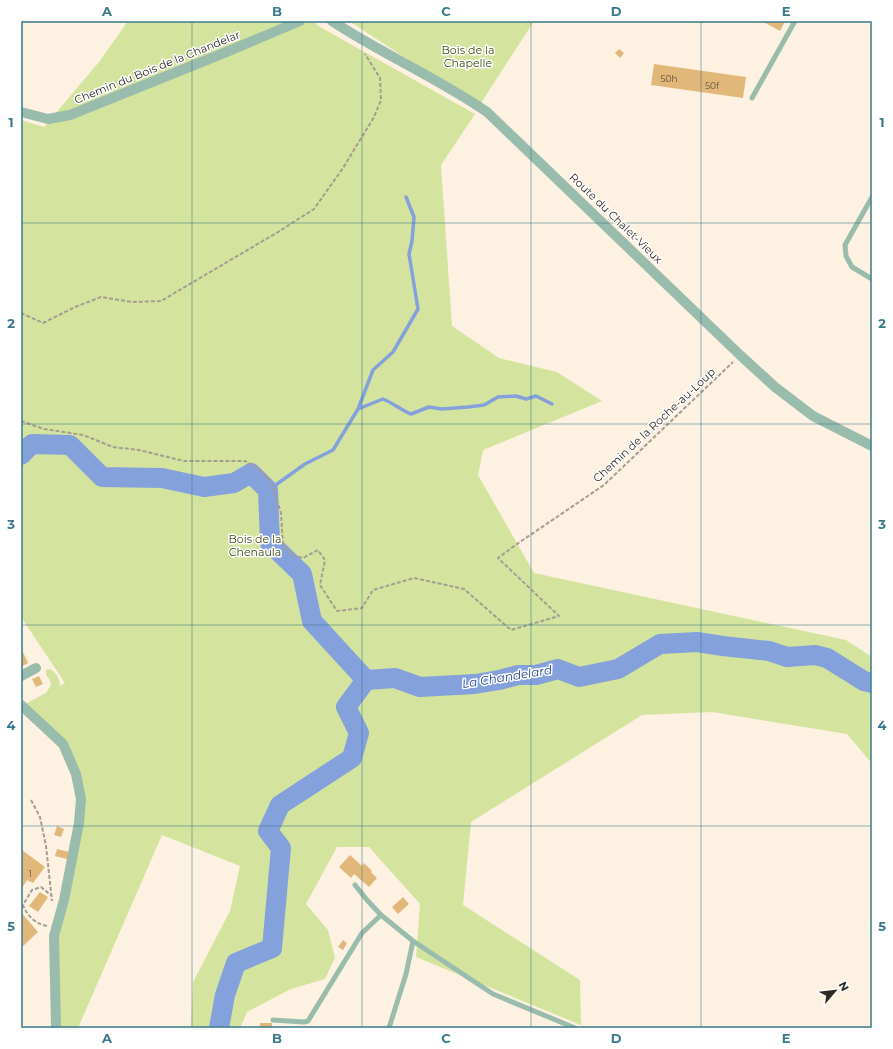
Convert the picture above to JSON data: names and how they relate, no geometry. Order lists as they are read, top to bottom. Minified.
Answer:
{"streets":{"street":["Chemin du Bois de la Chandelar","Route du Chalet-Vieux"],"path":["Chemin de la Roche-au-Loup"]},"crossings":[["Route du Chalet-Vieux","Chemin de la Roche-au-Loup"]],"water":["La Chandelard"],"parks":["Bois de la Chapelle","Bois de la Chenaula"],"house_numbers":["50h","50f","1"],"north":"top right","grid":{"columns":["A","B","C","D","E"],"rows":["1","2","3","4","5"]}}
